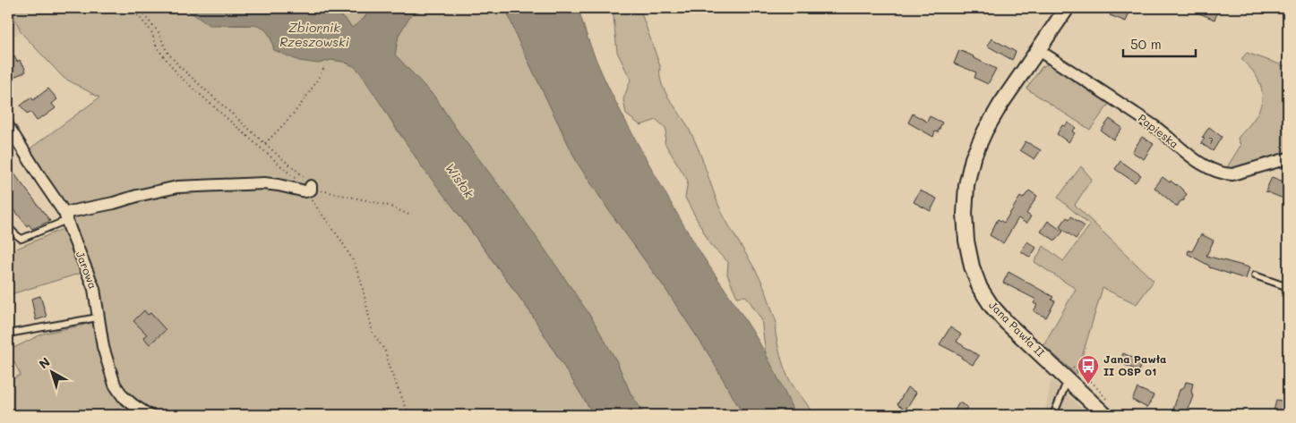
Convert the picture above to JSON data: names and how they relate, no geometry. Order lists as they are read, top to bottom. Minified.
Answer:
{"streets":{"street":["Papieska","Jarowa","Jana Pawła II"]},"crossings":[["Papieska","Jana Pawła II"]],"water":["Zbiornik Rzeszowski","Wisłok"],"places":{"bus stop":["Jana Pawła II OSP 01"]},"house_numbers":["7"],"scale_bar":"50 m","north":"top left"}
